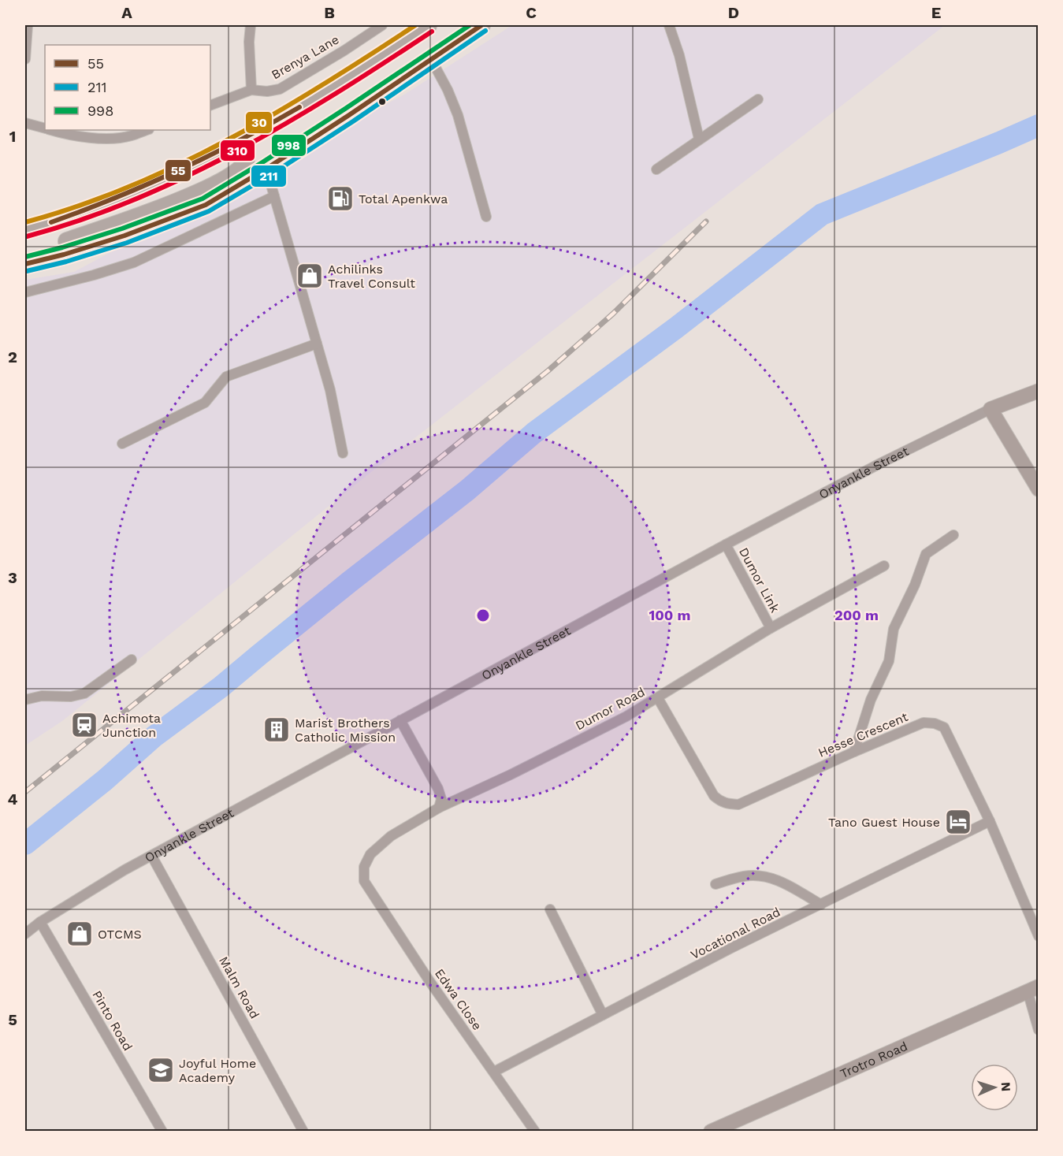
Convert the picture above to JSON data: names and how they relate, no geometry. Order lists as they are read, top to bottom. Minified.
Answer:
{"streets":{"street":["Brenya Lane","Onyankle Street","Dumor Link","Dumor Road","Hesse Crescent","Vocational Road","Malm Road","Edwa Close","Pinto Road","Trotro Road"]},"crossings":[["Onyankle Street","Dumor Link"],["Onyankle Street","Malm Road"],["Onyankle Street","Pinto Road"],["Dumor Link","Dumor Road"],["Dumor Road","Hesse Crescent"],["Dumor Road","Edwa Close"],["Hesse Crescent","Vocational Road"],["Vocational Road","Edwa Close"]],"places":{"fuel station":["Total Apenkwa"],"shop":["Achilinks Travel Consult","OTCMS"],"station":["Achimota Junction"],"building":["Marist Brothers Catholic Mission"],"hotel":["Tano Guest House"],"school or university":["Joyful Home Academy"]},"lines":["transit line 55","transit line 998","transit line 30","transit line 211","transit line 310"],"legend":["55","211","998"],"north":"right","grid":{"columns":["A","B","C","D","E"],"rows":["1","2","3","4","5"]},"rings":["100 m","200 m"]}
